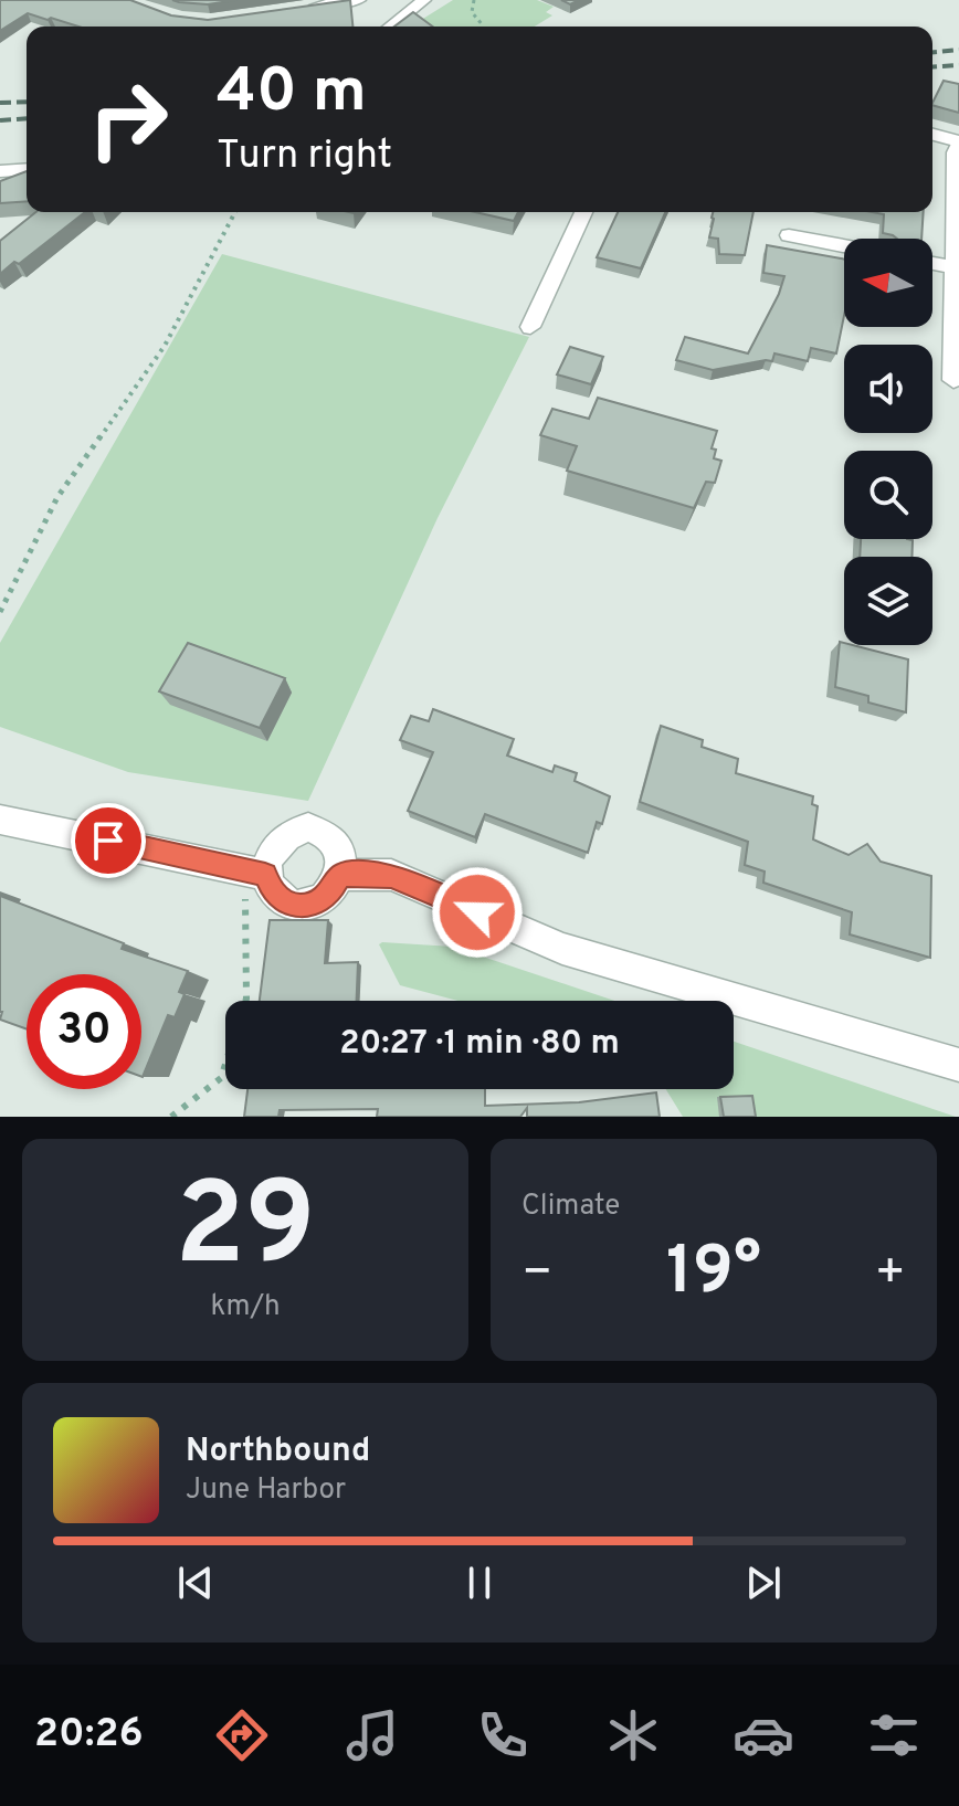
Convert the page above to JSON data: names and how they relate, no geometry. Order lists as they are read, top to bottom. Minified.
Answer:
{"north":"left","page":{"turn":["40 m","Turn right"],"limit":"30","trip":"20:27 · 1 min · 80 m","tile":[["29","km/h"],"Climate"],"heat":["−","19°","+"],"song":["Northbound","June Harbor"],"tabs":"20:26"}}
